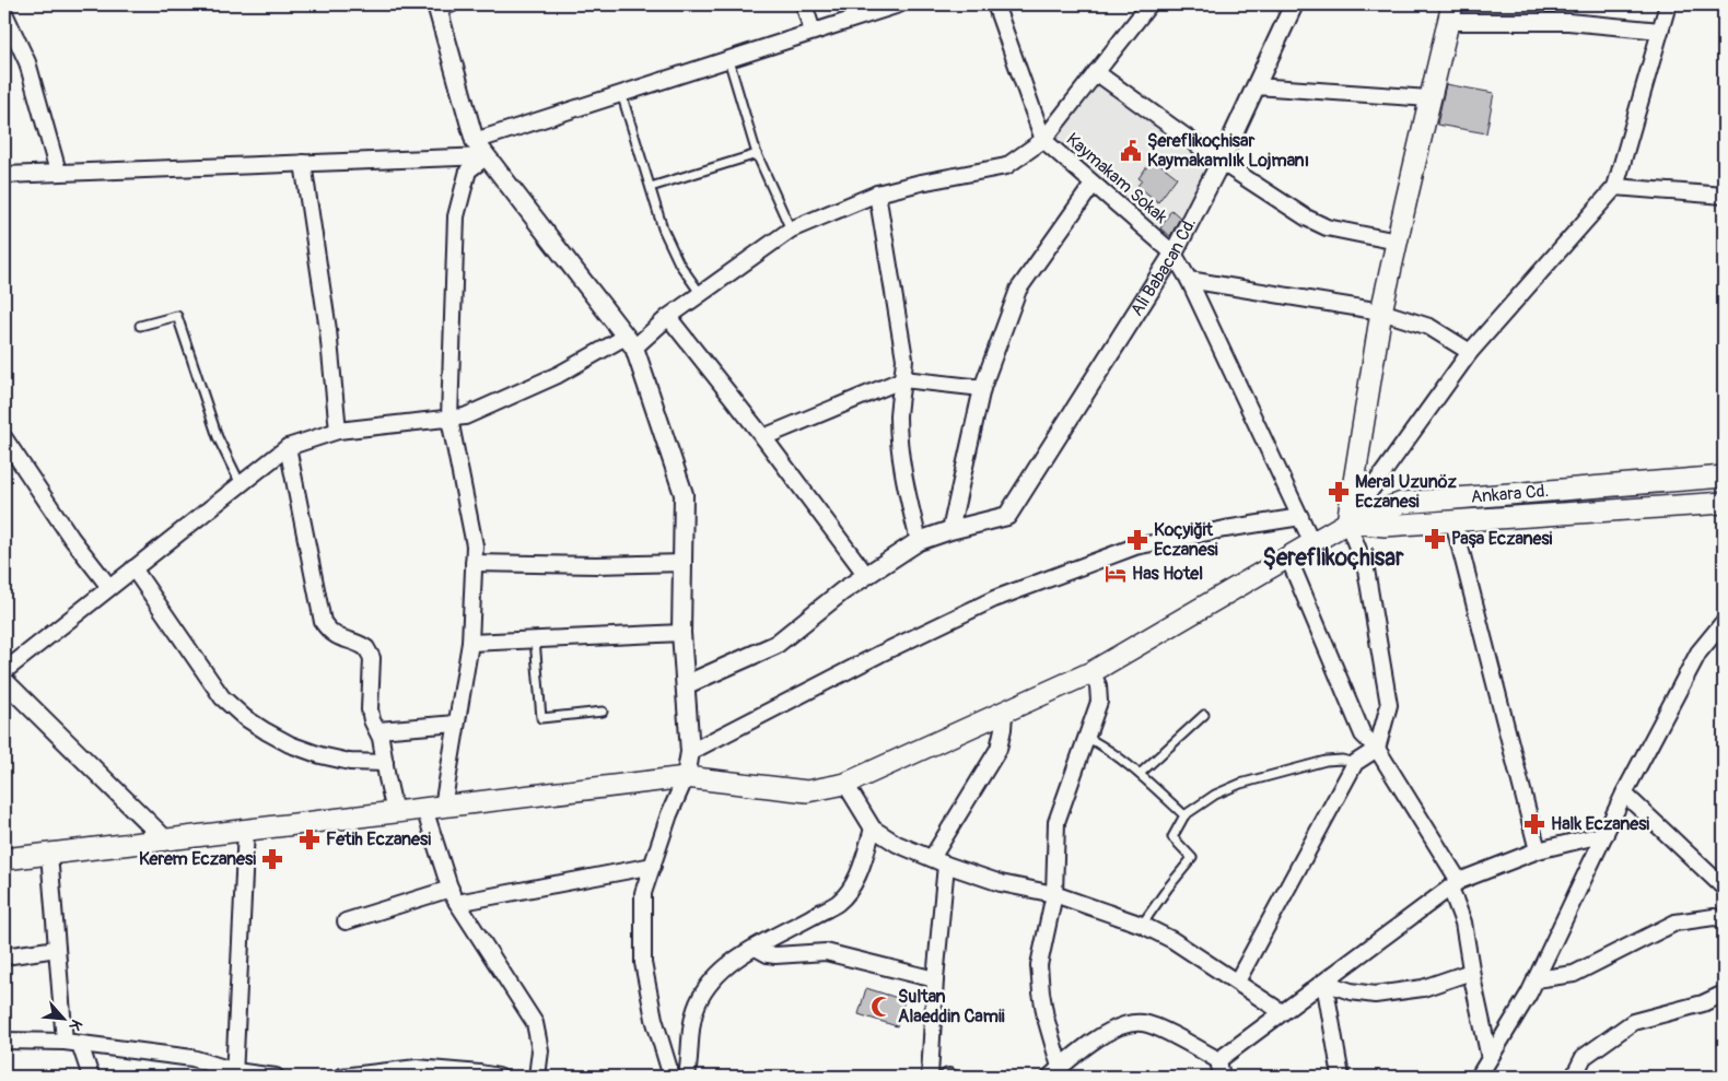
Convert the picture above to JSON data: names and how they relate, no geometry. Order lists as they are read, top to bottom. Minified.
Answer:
{"streets":{"main road":["Ankara Cd."],"street":["Kaymakam Sokak","Ali Babacan Cd."]},"crossings":[["Kaymakam Sokak","Ali Babacan Cd."]],"districts":["Şereflikoçhisar"],"places":{"public building":["Şereflikoçhisar Kaymakamlık Lojmanı"],"pharmacy":["Meral Uzunöz Eczanesi","Paşa Eczanesi","Koçyiğit Eczanesi","Halk Eczanesi","Fetih Eczanesi","Kerem Eczanesi"],"hotel":["Has Hotel"],"mosque":["Sultan Alaeddin Camii"]},"north":"bottom right"}
